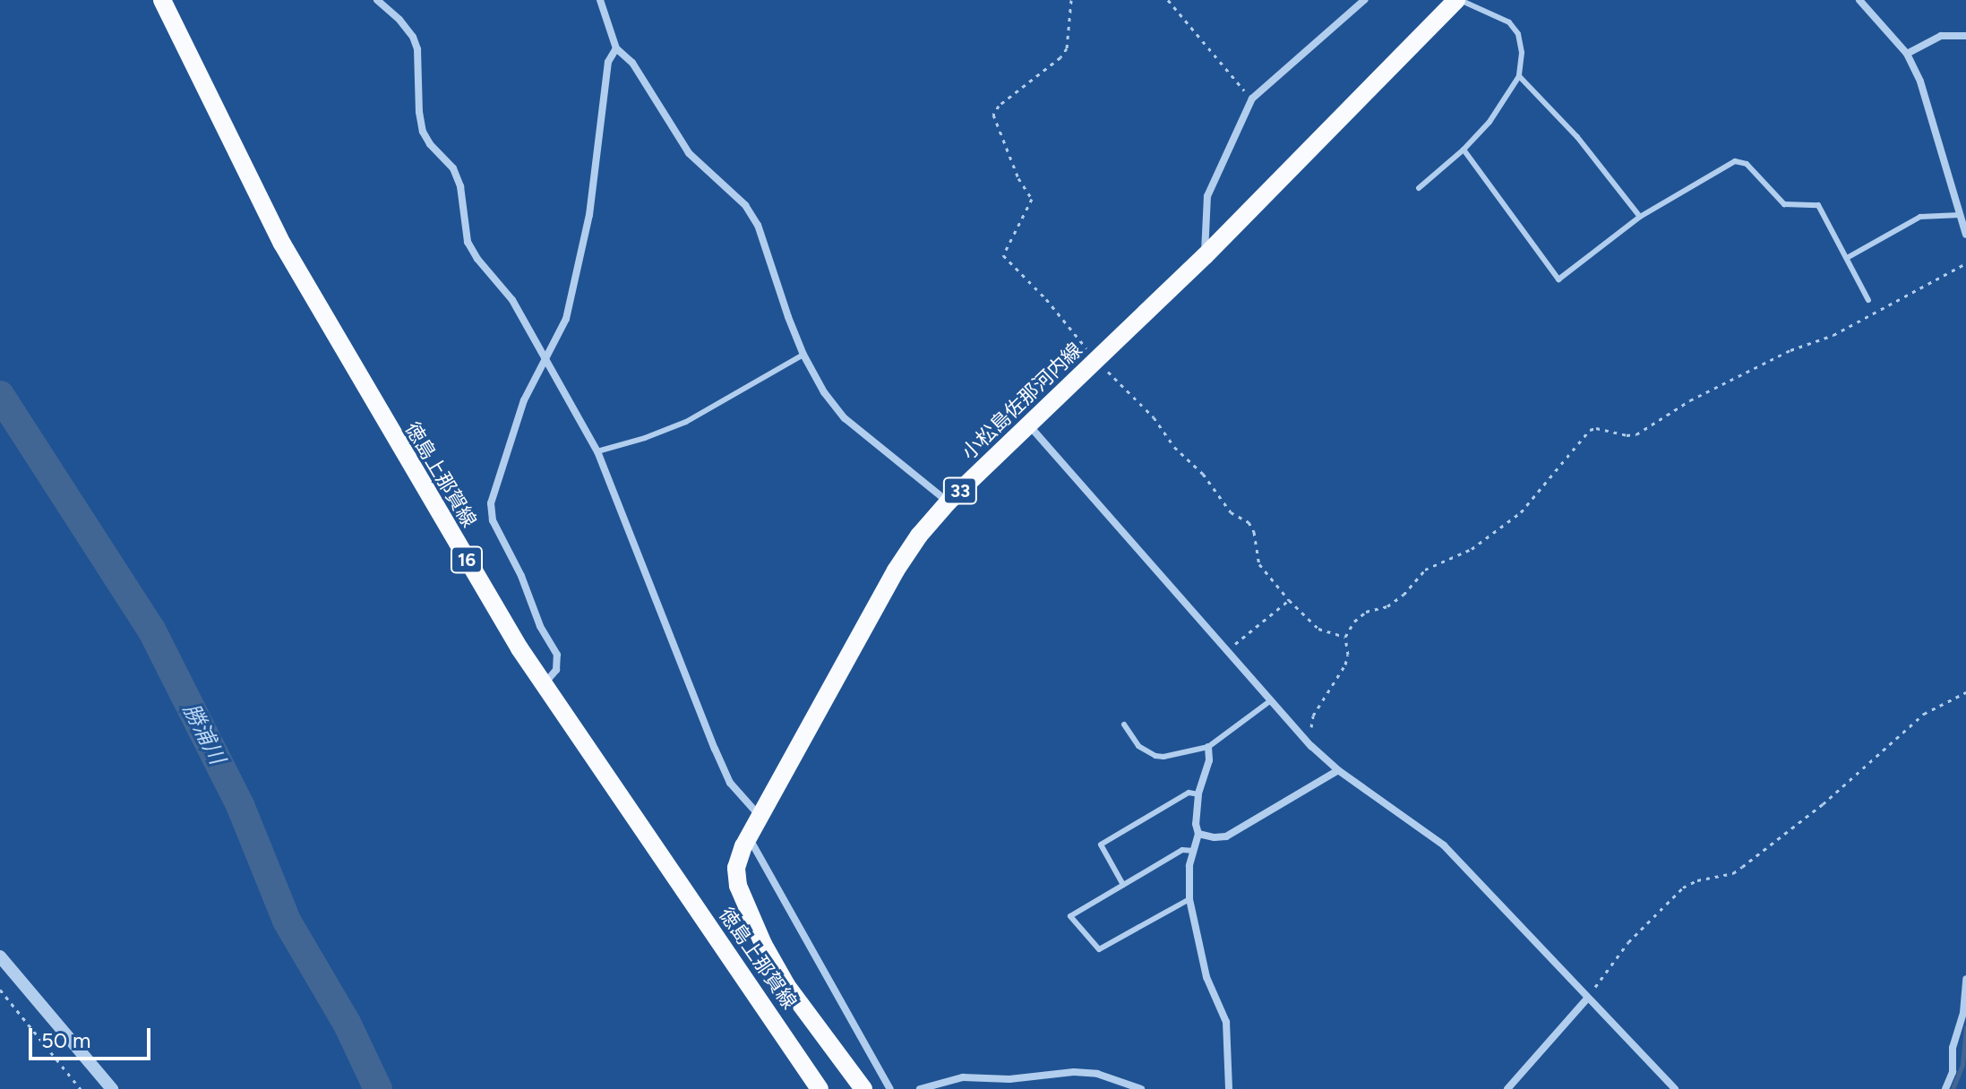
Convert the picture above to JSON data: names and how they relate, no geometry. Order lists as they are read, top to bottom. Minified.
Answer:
{"streets":{"main road":["小松島佐那河内線","徳島上那賀線","33","16"]},"water":["勝浦川"],"scale_bar":"50 m"}
